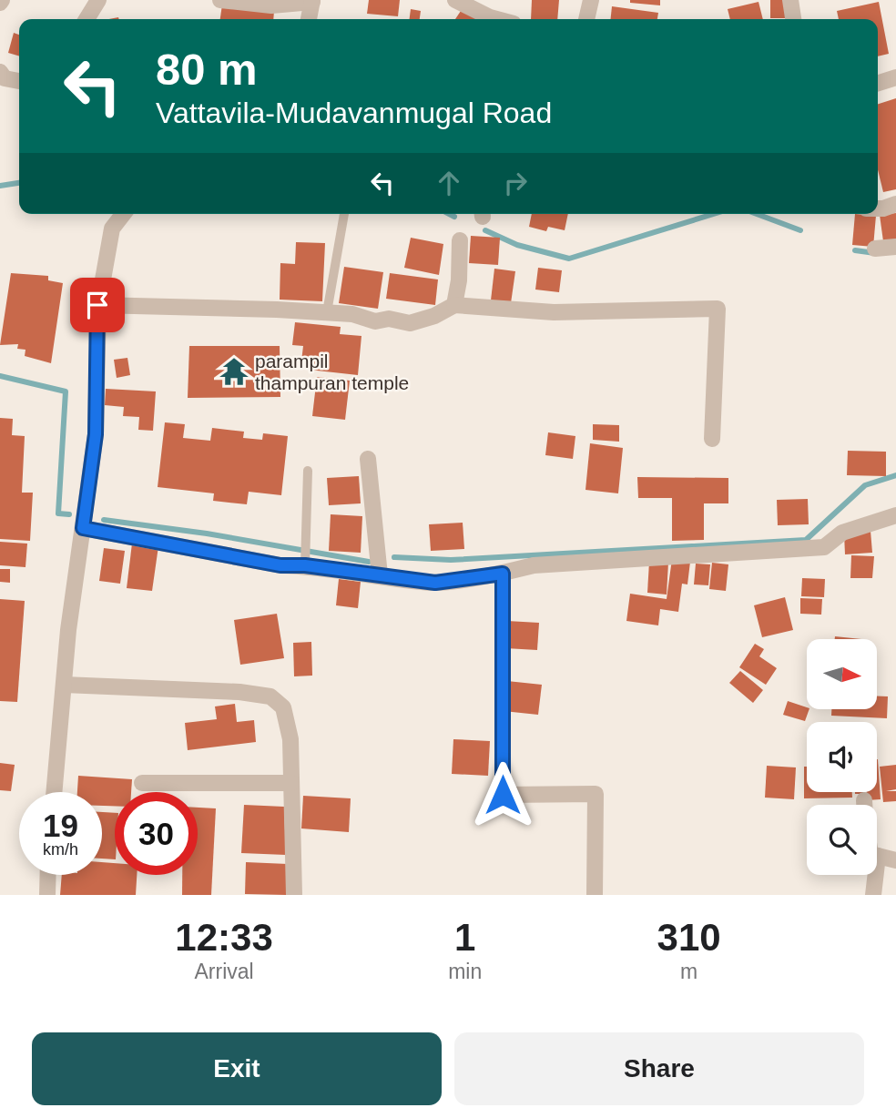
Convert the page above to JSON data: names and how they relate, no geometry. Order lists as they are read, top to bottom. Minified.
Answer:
{"places":{"temple":["parampil thampuran temple"]},"north":"right","page":{"turn":["80 m","Vattavila-Mudavanmugal Road"],"speed":"19 km/h","limit":"30","eta":["12:33","Arrival","1","min","310","m"],"buttons":["Exit","Share"]}}
